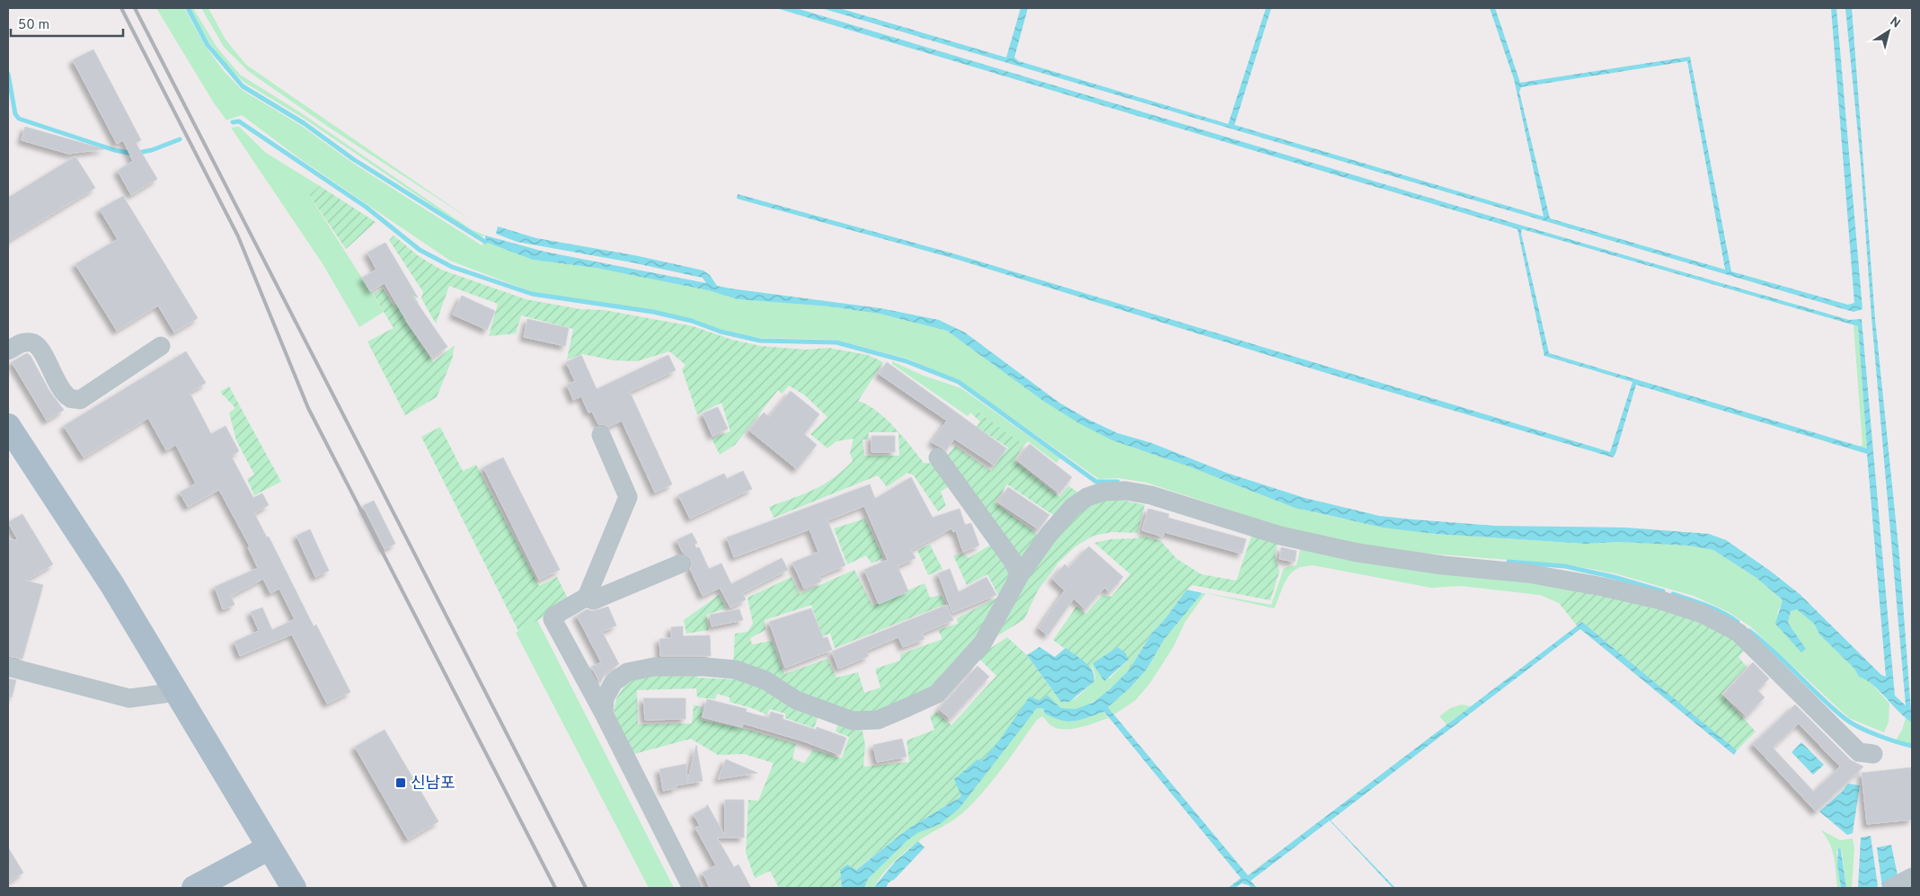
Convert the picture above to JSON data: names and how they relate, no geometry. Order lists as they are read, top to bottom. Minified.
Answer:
{"places":{"transit":["신남포"]},"scale_bar":"50 m","north":"top right"}
